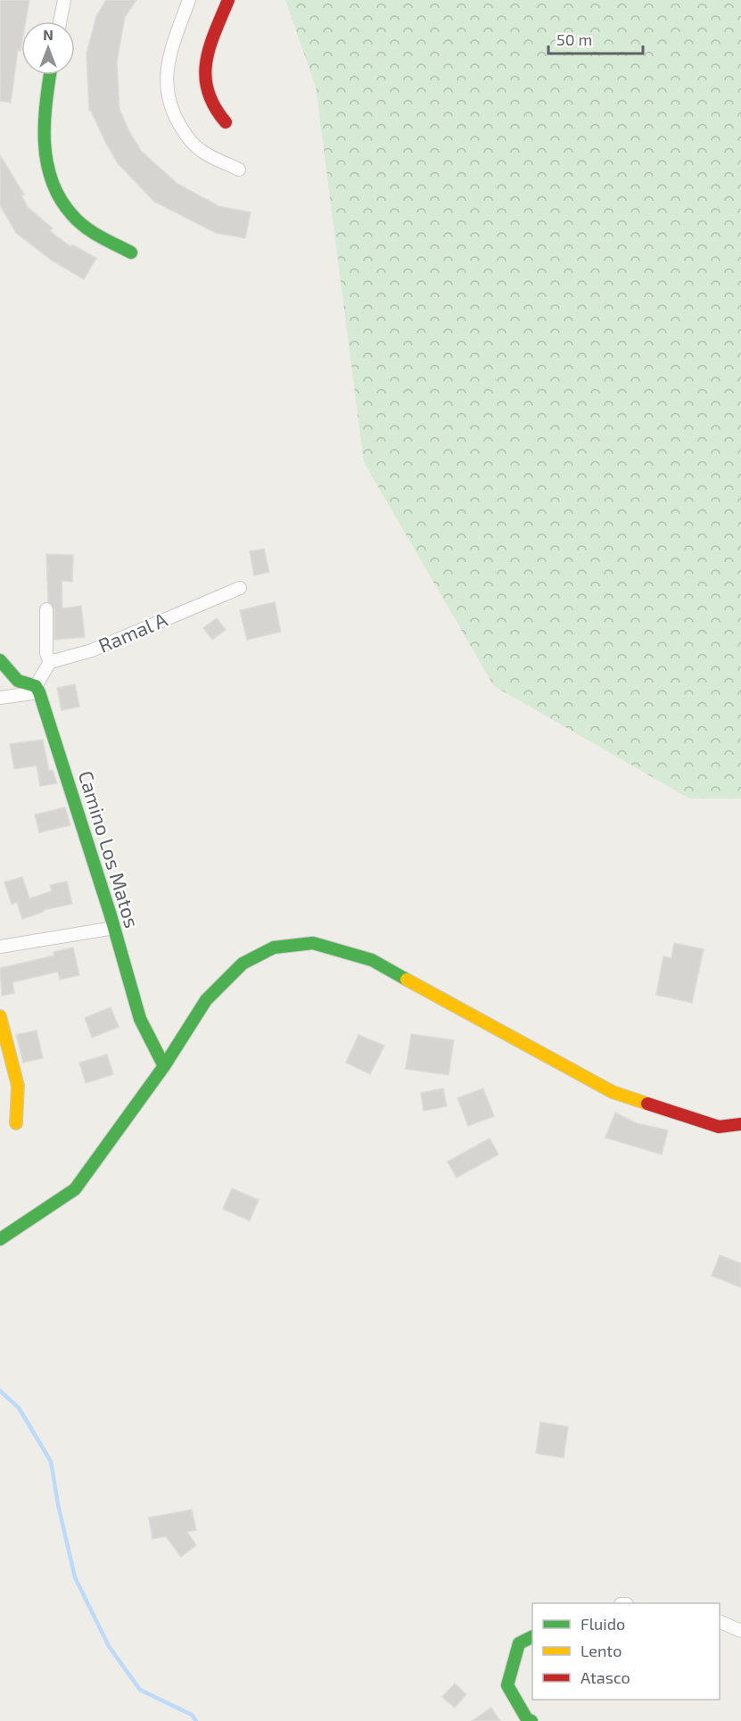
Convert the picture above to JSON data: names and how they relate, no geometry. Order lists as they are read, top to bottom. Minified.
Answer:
{"streets":{"street":["Ramal A","Camino Los Matos"]},"legend":["Fluido","Lento","Atasco"],"scale_bar":"50 m","north":"top"}
